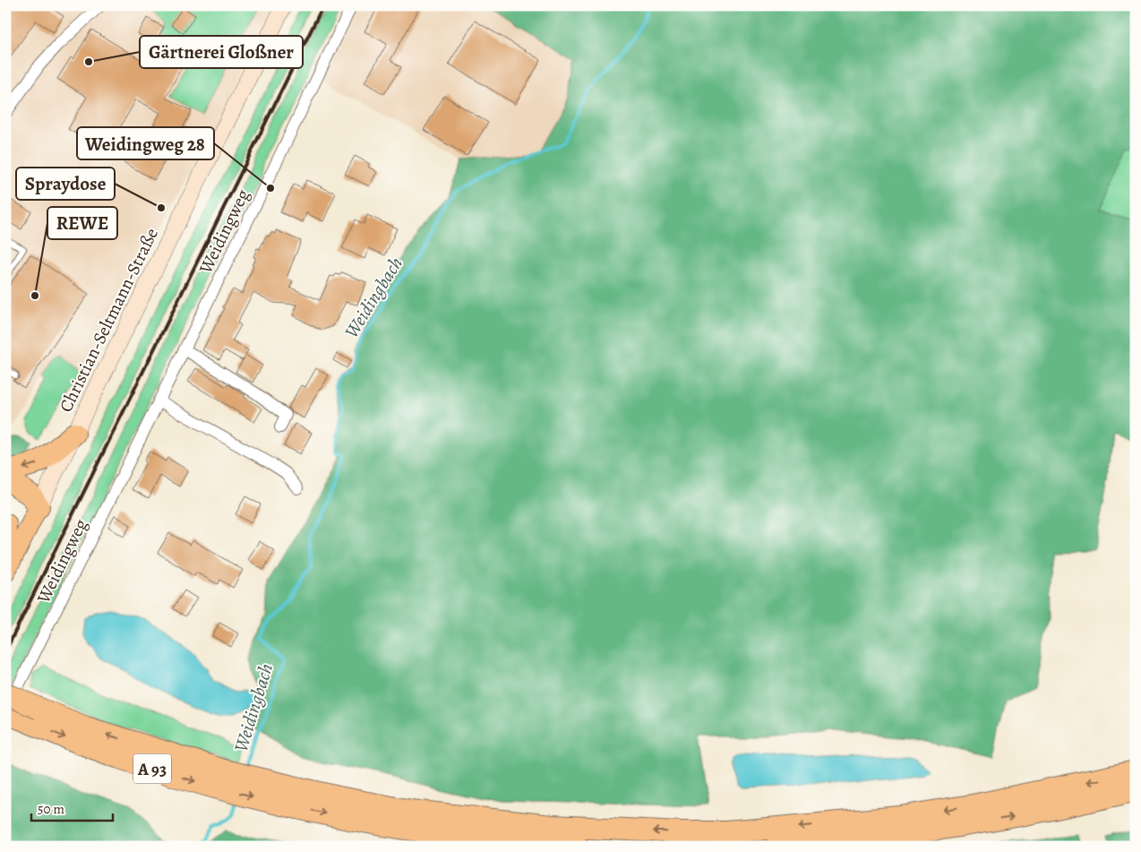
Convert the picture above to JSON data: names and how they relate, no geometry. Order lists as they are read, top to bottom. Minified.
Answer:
{"streets":{"highway":["A 93"],"main road":["Christian-Seltmann-Straße"],"street":["Weidingweg"]},"crossings":[["Weidingweg","A 93"]],"water":["Weidingbach"],"places":["Gärtnerei Gloßner","Weidingweg 28","Spraydose","REWE"],"scale_bar":"50 m"}
